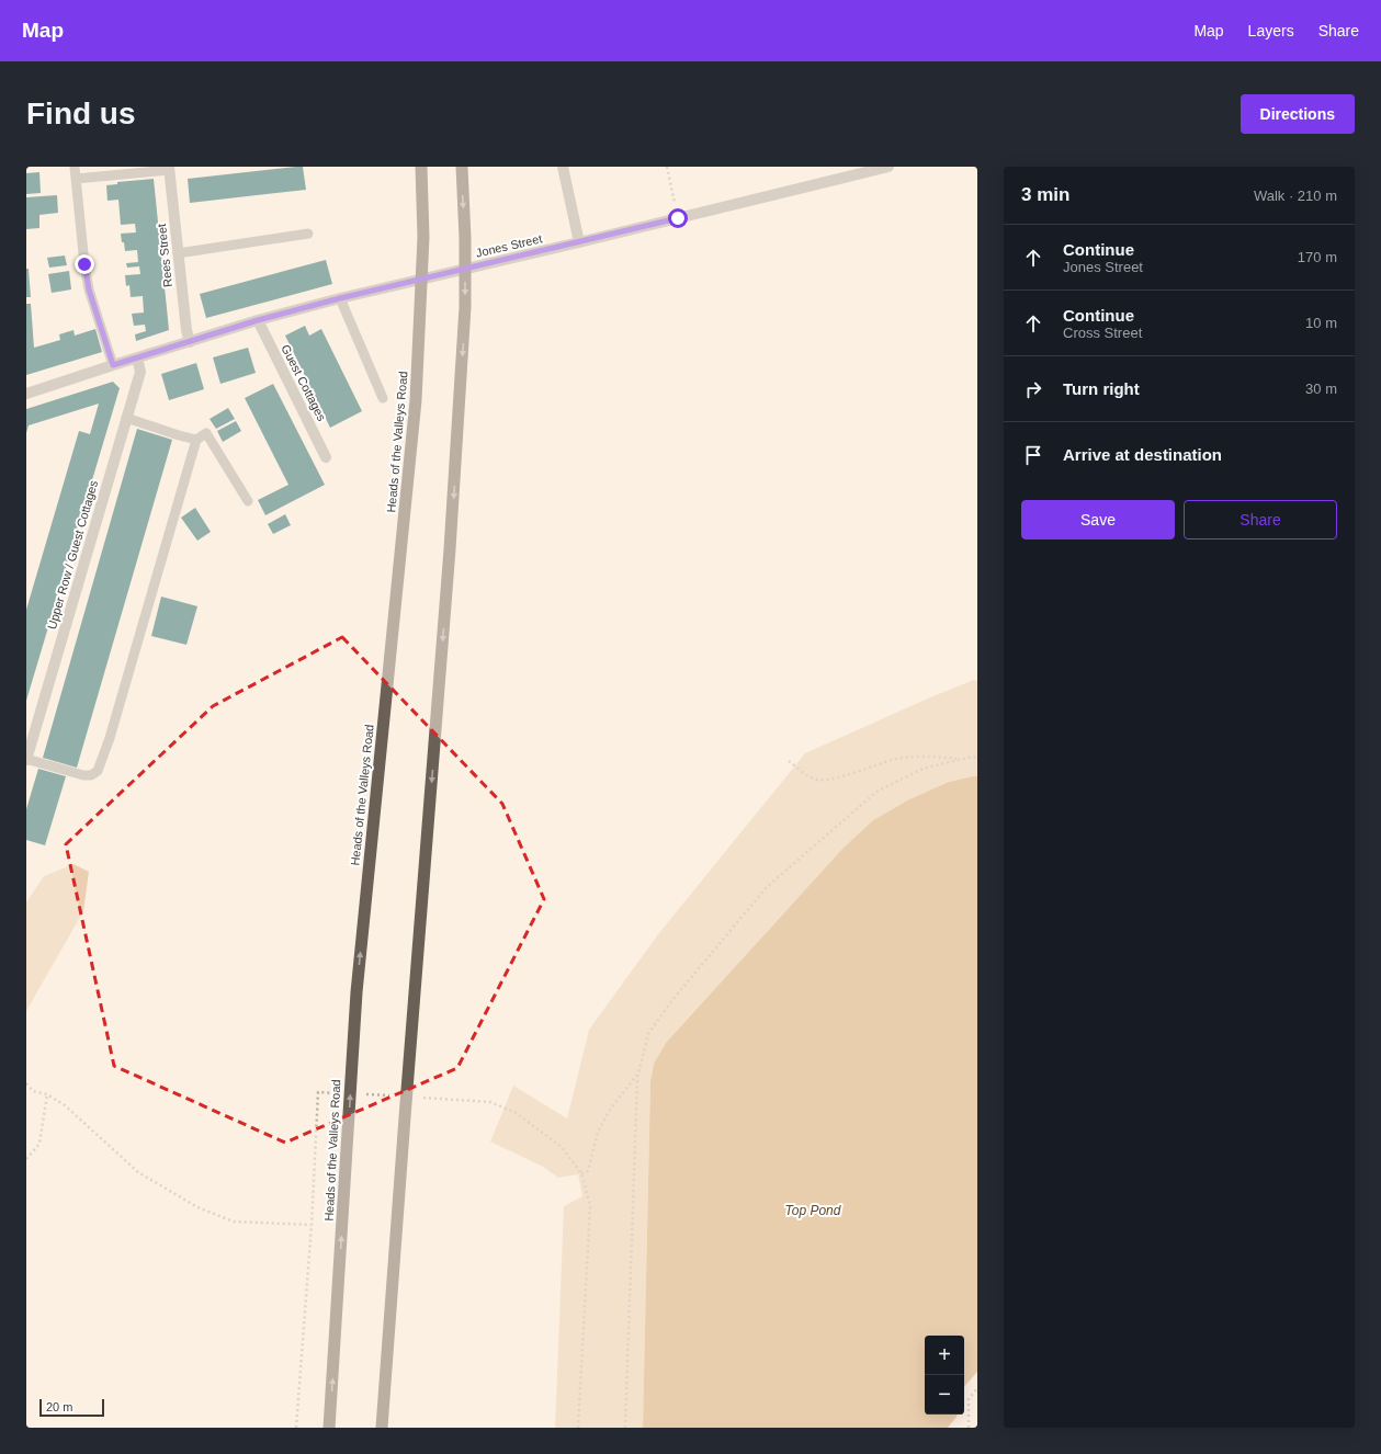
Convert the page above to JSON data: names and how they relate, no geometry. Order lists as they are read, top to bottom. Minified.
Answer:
{"streets":{"highway":["Heads of the Valleys Road"],"street":["Jones Street","Rees Street","Guest Cottages","Upper Row / Guest Cottages"]},"crossings":[["Jones Street","Rees Street"],["Jones Street","Guest Cottages"],["Jones Street","Upper Row / Guest Cottages"]],"water":["Top Pond"],"scale_bar":"20 m","page":{"header":"Map","nav":["Map","Layers","Share"],"buttons":["Directions",["Save","Share"]],"title":"Find us","heading":["3 min","Walk · 210 m"],"list":[["Continue","Jones Street","170 m"],["Continue","Cross Street","10 m"],["Turn right","30 m"],"Arrive at destination"],"map_buttons":["+","−"],"scale":"20 m"}}
